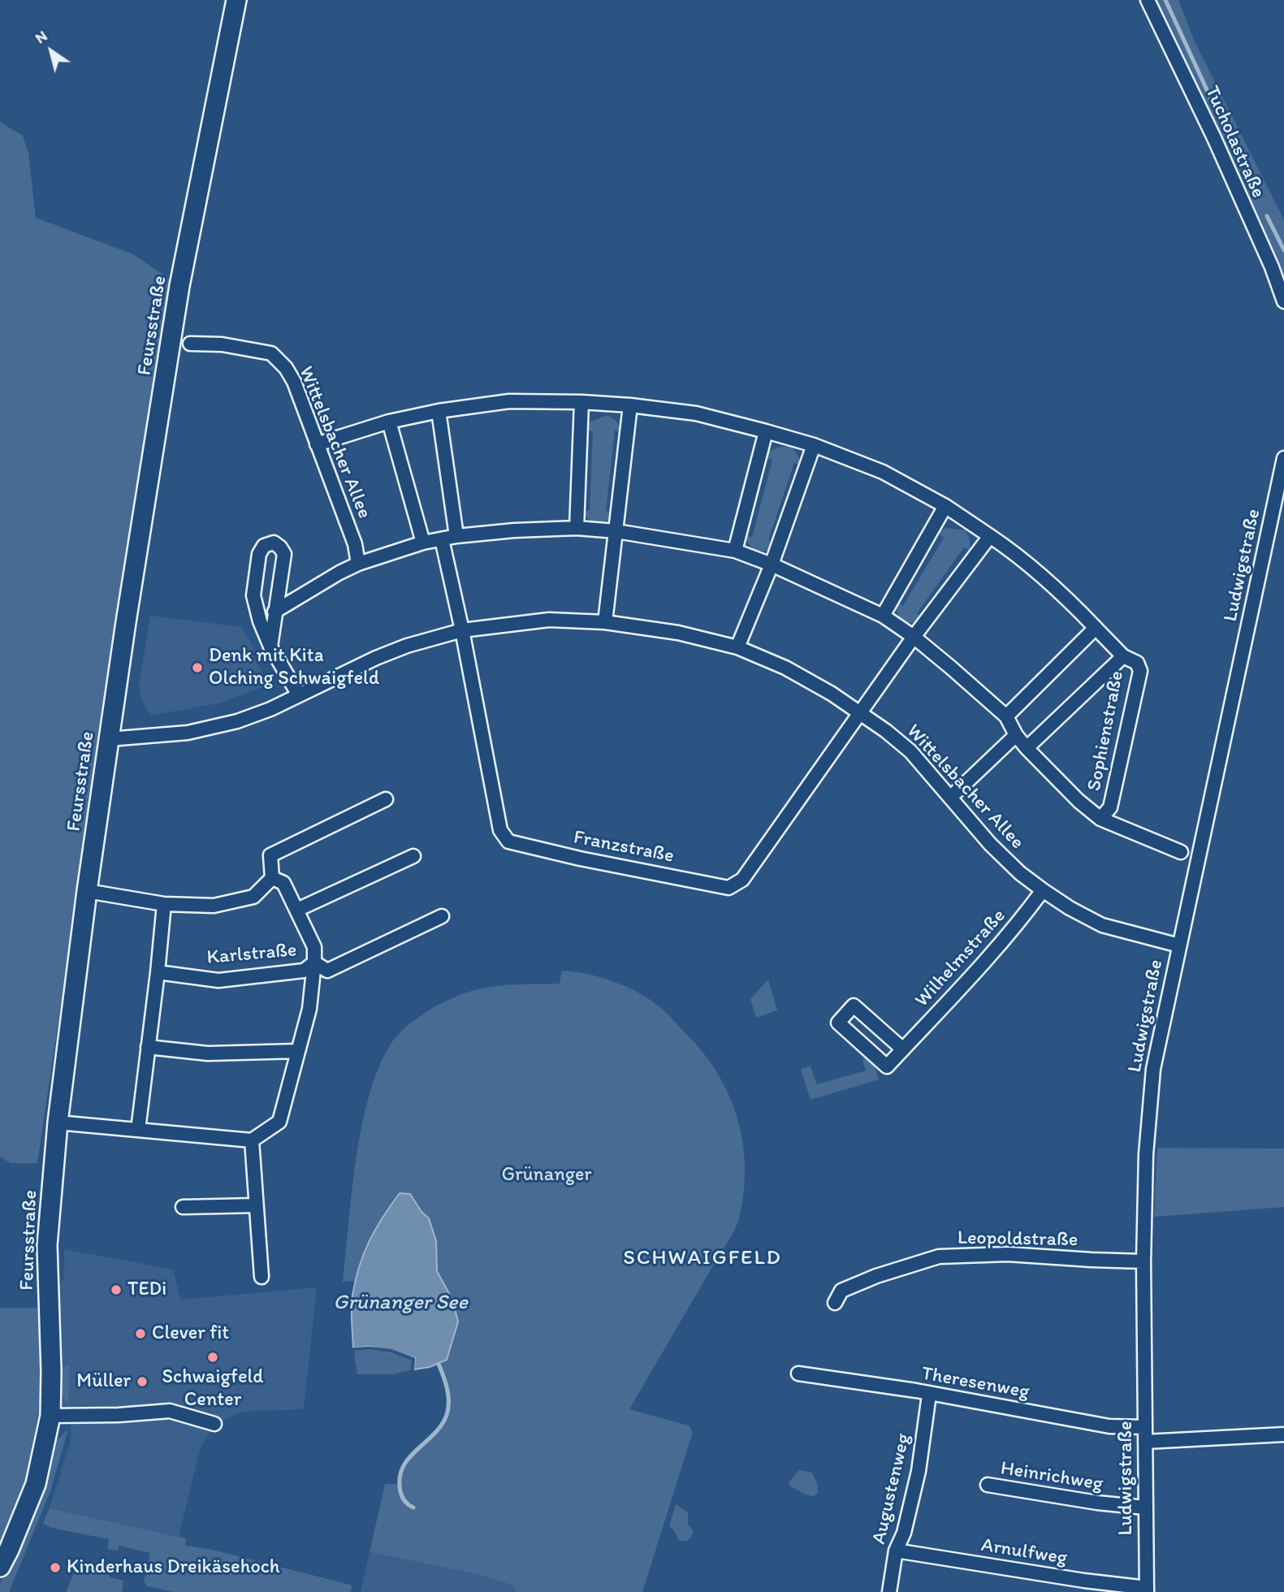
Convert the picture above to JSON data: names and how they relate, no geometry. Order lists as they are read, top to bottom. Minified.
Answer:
{"streets":{"street":["Tucholastraße","Feursstraße","Wittelsbacher Allee","Ludwigstraße","Sophienstraße","Franzstraße","Karlstraße","Wilhelmstraße","Leopoldstraße","Theresenweg","Heinrichweg","Augustenweg","Arnulfweg"]},"crossings":[["Feursstraße","Wittelsbacher Allee"],["Wittelsbacher Allee","Ludwigstraße"],["Wittelsbacher Allee","Sophienstraße"],["Wittelsbacher Allee","Franzstraße"],["Wittelsbacher Allee","Wilhelmstraße"],["Ludwigstraße","Leopoldstraße"],["Ludwigstraße","Theresenweg"],["Ludwigstraße","Heinrichweg"],["Ludwigstraße","Arnulfweg"],["Sophienstraße","Franzstraße"],["Theresenweg","Augustenweg"],["Augustenweg","Arnulfweg"]],"districts":["SCHWAIGFELD"],"water":["Grünanger See"],"parks":["Grünanger"],"places":["Denk mit Kita Olching Schwaigfeld","TEDi","Clever fit","Schwaigfeld Center","Müller","Kinderhaus Dreikäsehoch"],"north":"top left"}
